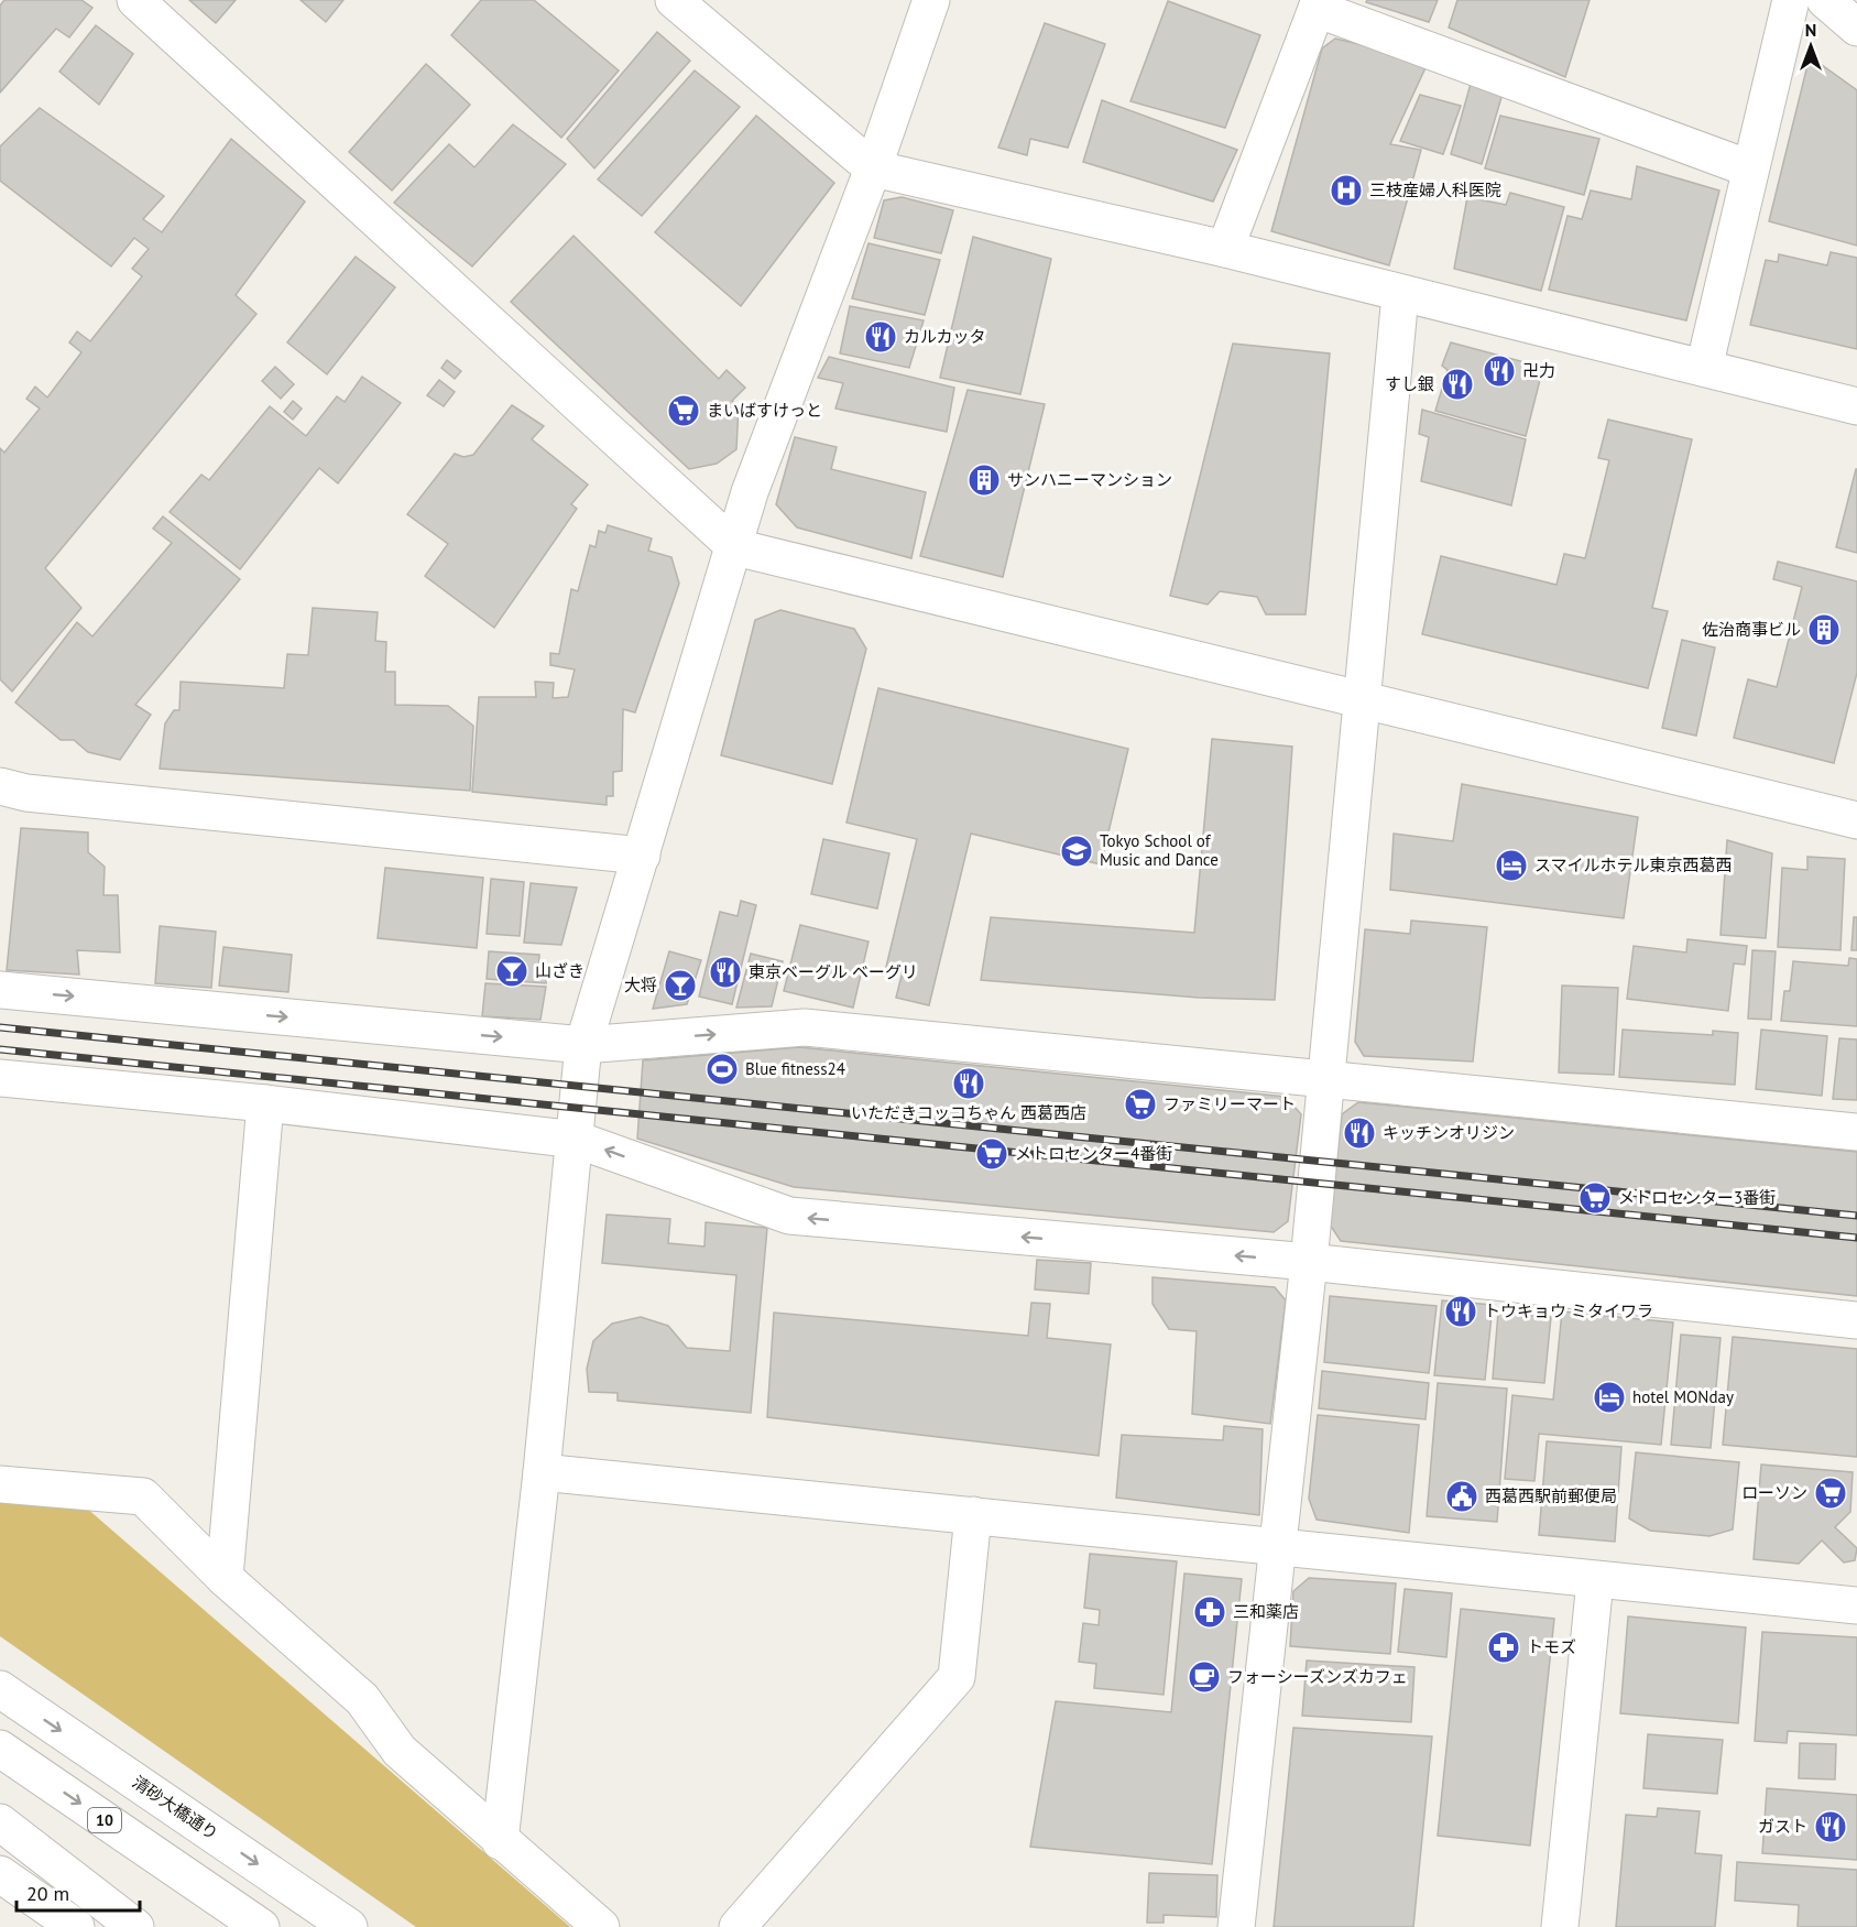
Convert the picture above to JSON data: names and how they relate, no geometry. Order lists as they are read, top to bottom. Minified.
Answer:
{"streets":{"main road":["清砂大橋通り","10"]},"places":{"hospital":["三枝産婦人科医院"],"restaurant":["カルカッタ","卍力","すし銀","東京ベーグル ベーグリ","いただきコッコちゃん 西葛西店","キッチンオリジン","トウキョウ ミタイワラ","ガスト"],"supermarket":["まいばすけっと","ファミリーマート","メトロセンター4番街","メトロセンター3番街","ローソン"],"building":["サンハニーマンション","佐治商事ビル"],"school or university":["Tokyo School of Music and Dance"],"hotel":["スマイルホテル東京西葛西","hotel MONday"],"bar":["山ざき","大将"],"sports":["Blue fitness24"],"public building":["西葛西駅前郵便局"],"pharmacy":["三和薬店","トモズ"],"cafe":["フォーシーズンズカフェ"]},"scale_bar":"20 m","north":"top"}
